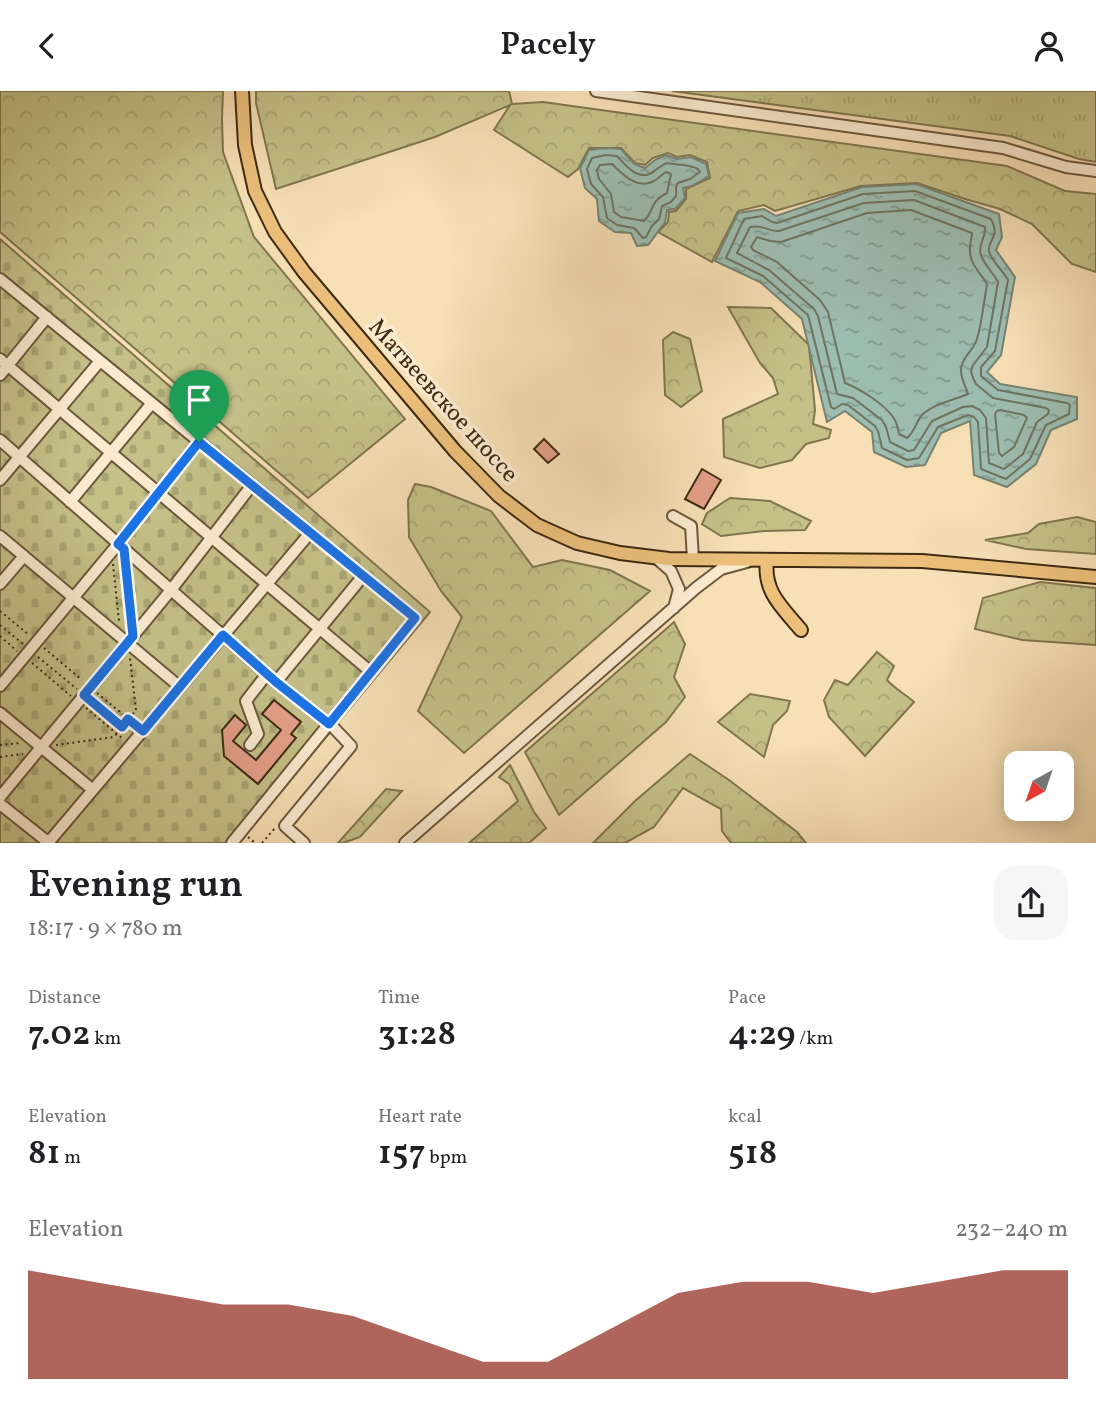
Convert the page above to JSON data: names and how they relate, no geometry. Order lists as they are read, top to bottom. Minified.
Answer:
{"streets":{"main road":["Матвеевское шоссе"]},"north":"bottom left","page":{"header":"Pacely","heading":["Evening run","18:17 · 9 × 780 m"],"stats":[["Distance","7.02 km"],["Time","31:28"],["Pace","4:29 /km"],["Elevation","81 m"],["Heart rate","157 bpm"],["kcal","518"]],"chart":["Elevation","232–240 m"]}}
